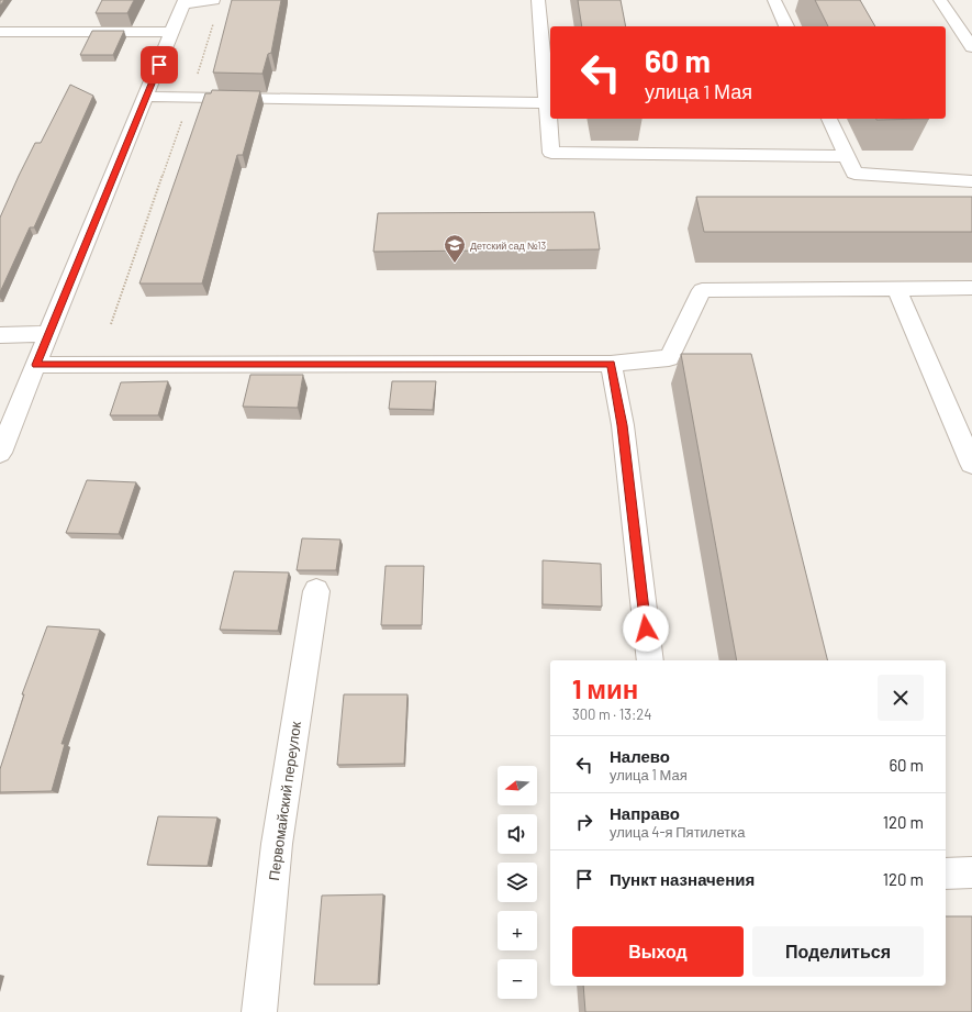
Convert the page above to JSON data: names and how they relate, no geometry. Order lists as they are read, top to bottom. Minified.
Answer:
{"streets":{"street":["Первомайский переулок"]},"places":{"school or university":["Детский сад №13"]},"north":"left","page":{"turn":["60 m","улица 1 Мая"],"heading":["1 мин","300 m · 13:24"],"list":[{"name":"Налево","note":"улица 1 Мая","value":"60 m"},{"name":"Направо","note":"улица 4-я Пятилетка","value":"120 m"},{"name":"Пункт назначения","value":"120 m"}],"map_buttons":["+","−"],"buttons":["Выход","Поделиться"]}}
